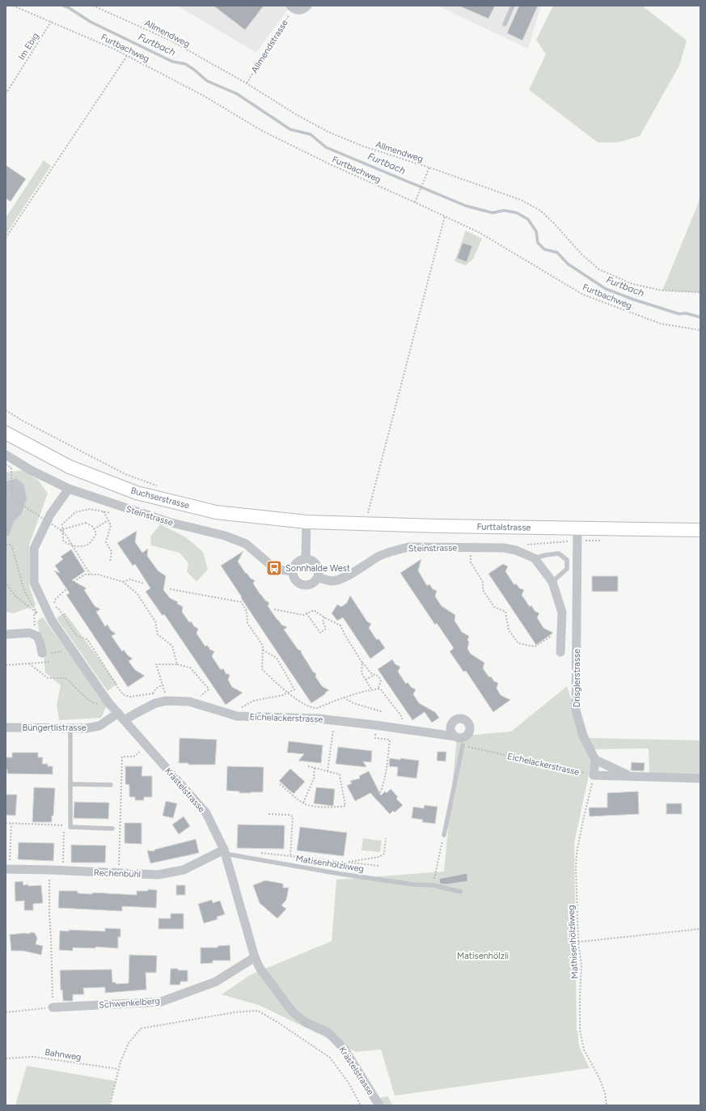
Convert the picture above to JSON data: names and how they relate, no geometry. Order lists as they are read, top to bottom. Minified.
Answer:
{"streets":{"main road":["Buchserstrasse","Furttalstrasse"],"street":["Steinstrasse","Drisglerstrasse","Eichelackerstrasse","Büngertlistrasse","Krästelstrasse","Rechenbühl","Schwenkelberg"],"lane":["Matisenhölzliweg"],"path":["Allmendweg","Im Ebig","Allmendstrasse","Furtbachweg","Mathisenhölzliweg","Bahnweg"]},"crossings":[["Allmendweg","Allmendstrasse"],["Im Ebig","Furtbachweg"],["Buchserstrasse","Furttalstrasse"],["Steinstrasse","Krästelstrasse"],["Furttalstrasse","Drisglerstrasse"],["Eichelackerstrasse","Krästelstrasse"],["Eichelackerstrasse","Mathisenhölzliweg"],["Büngertlistrasse","Krästelstrasse"],["Krästelstrasse","Matisenhölzliweg"],["Krästelstrasse","Rechenbühl"],["Krästelstrasse","Schwenkelberg"],["Matisenhölzliweg","Rechenbühl"]],"water":["Furtbach"],"parks":["Matisenhölzli"],"places":{"bus stop":["Sonnhalde West"]}}
